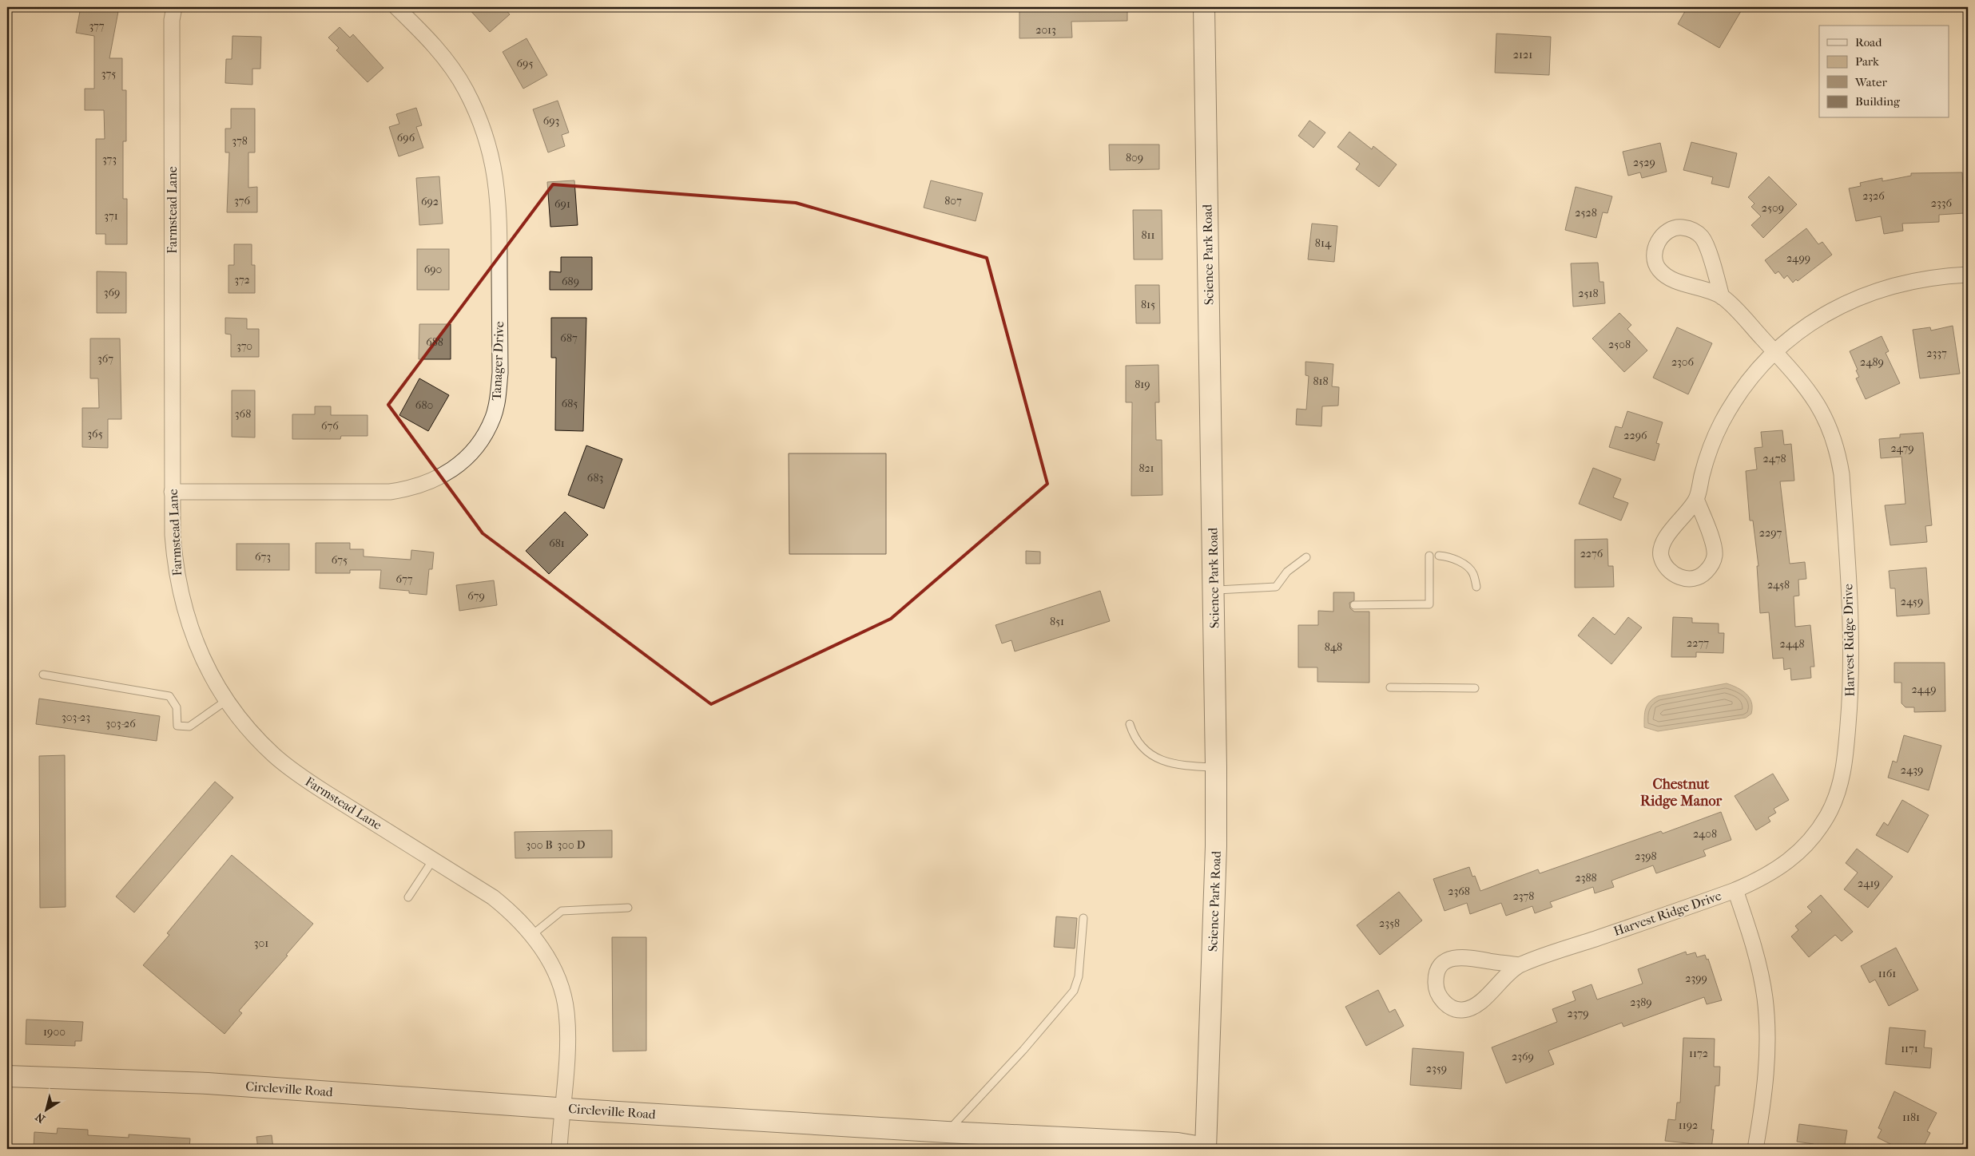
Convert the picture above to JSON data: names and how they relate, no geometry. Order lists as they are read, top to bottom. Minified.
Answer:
{"streets":{"street":["Farmstead Lane","Science Park Road","Tanager Drive","Harvest Ridge Drive","Circleville Road"]},"crossings":[["Farmstead Lane","Tanager Drive"],["Farmstead Lane","Circleville Road"],["Science Park Road","Circleville Road"]],"districts":["Chestnut Ridge Manor"],"house_numbers":["377","2013","2121","695","375","693","696","378","809","373","2529","2326","376","807","692","2336","691","2509","2528","371","811","814","2499","690","372","689","369","2518","815","687","688","2508","370","2337","367","2306","2489","818","819","685","680","368","676","365","2296","2479","2478","821","683","2297","681","2276","673","675","677","2458","679","2459","851","2277","2448","848","2449","303-23","303-26","2439","2408","300 B","300 D","2398","2388","2419","2368","2378","2358","301","1161","2399","2389","2379","1900","1171","1172","2369","2359","1181","1192"],"legend":["Road","Park","Water","Building"],"north":"bottom left"}
